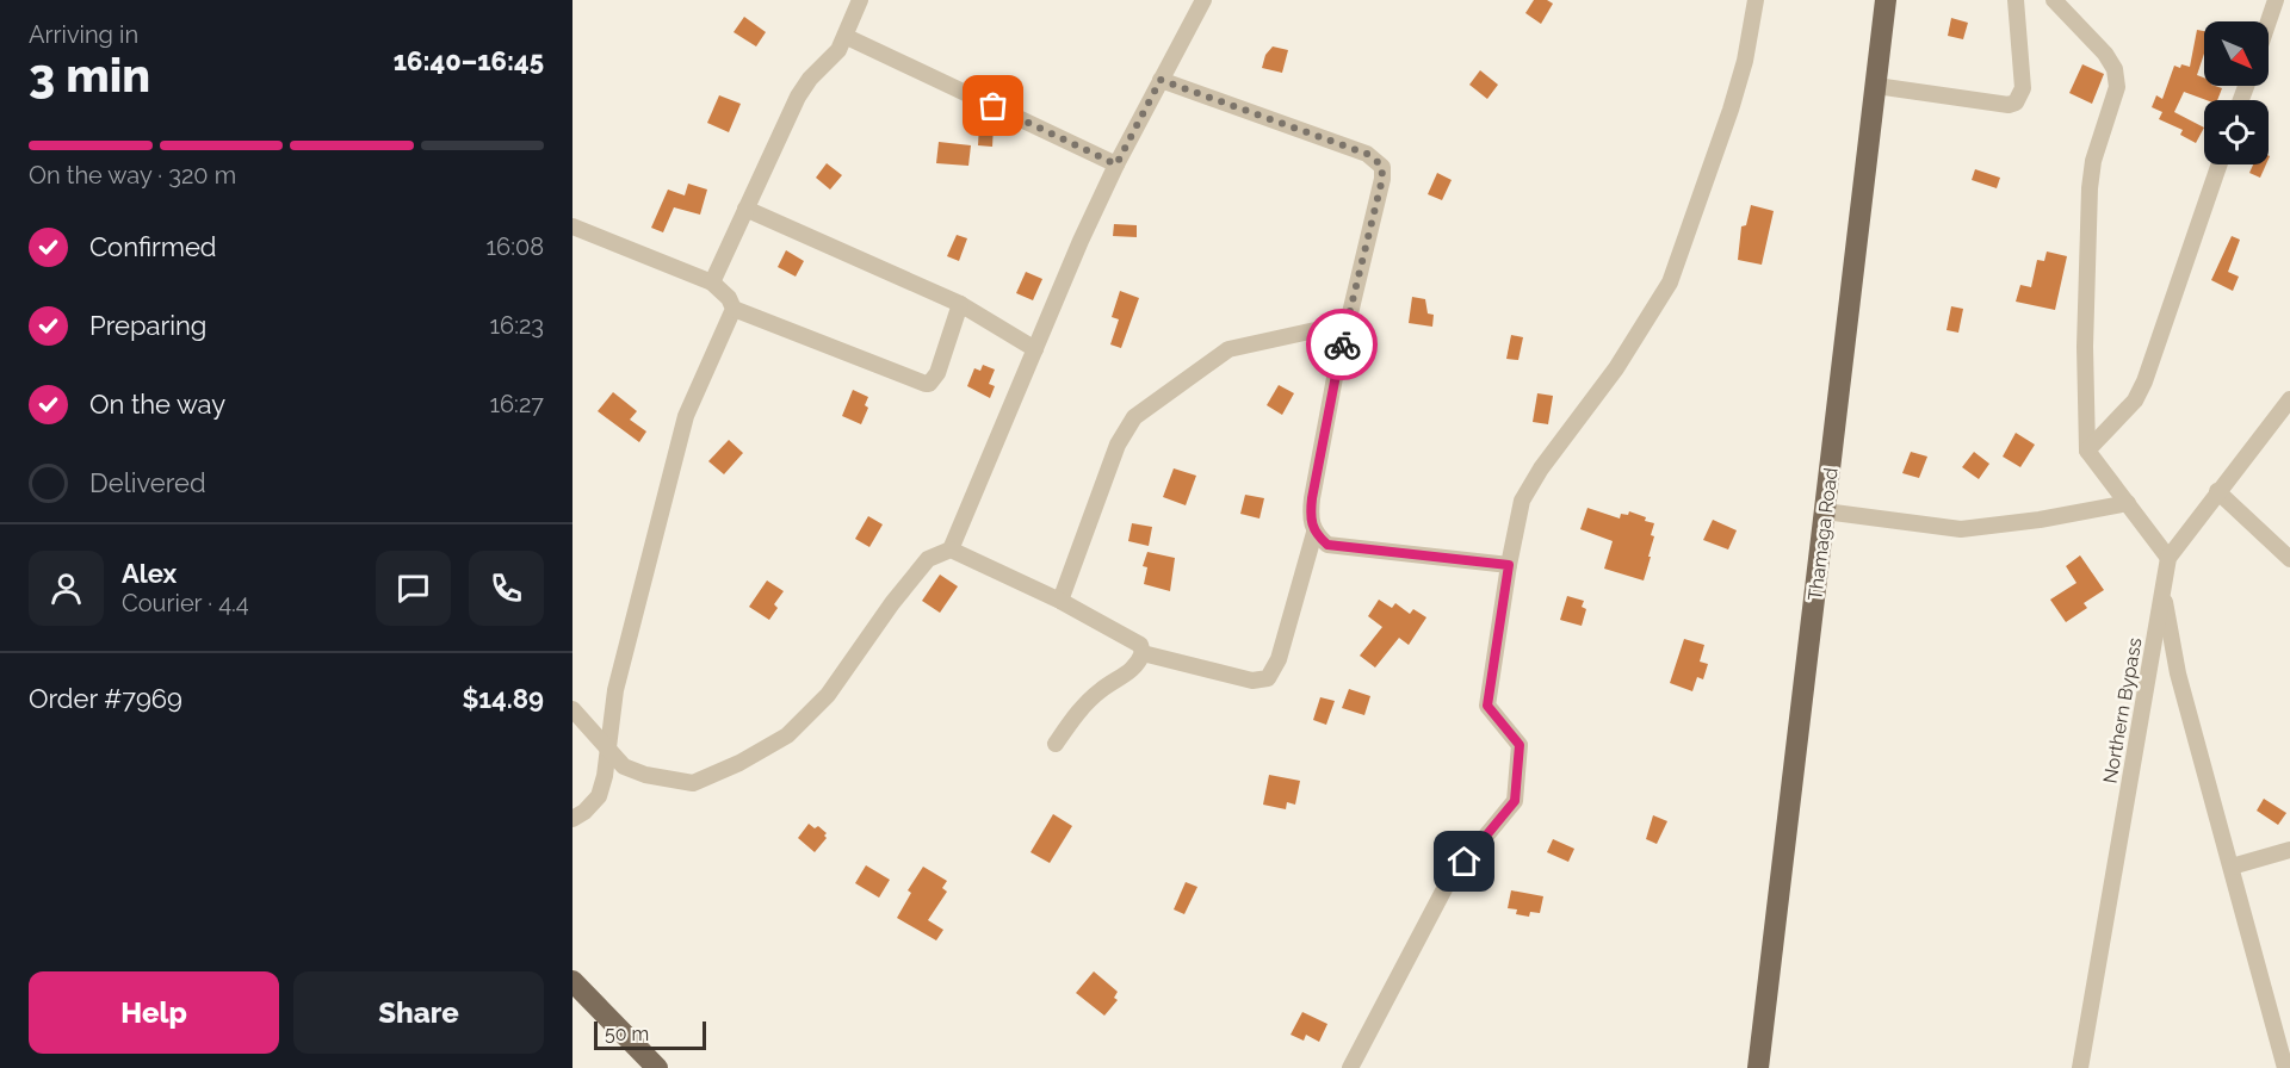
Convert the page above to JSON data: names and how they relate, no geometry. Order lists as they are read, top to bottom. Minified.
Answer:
{"streets":{"main road":["Thamaga Road"],"street":["Northern Bypass"]},"scale_bar":"50 m","north":"bottom right","page":{"heading":["3 min","Arriving in","16:40–16:45"],"panel":["Alex","Courier · 4.4","Order #7969","$14.89"],"bar":"On the way · 320 m","list":[["Confirmed","16:08"],["Preparing","16:23"],["On the way","16:27"],"Delivered"],"buttons":["Help","Share"],"scale":"50 m"}}
